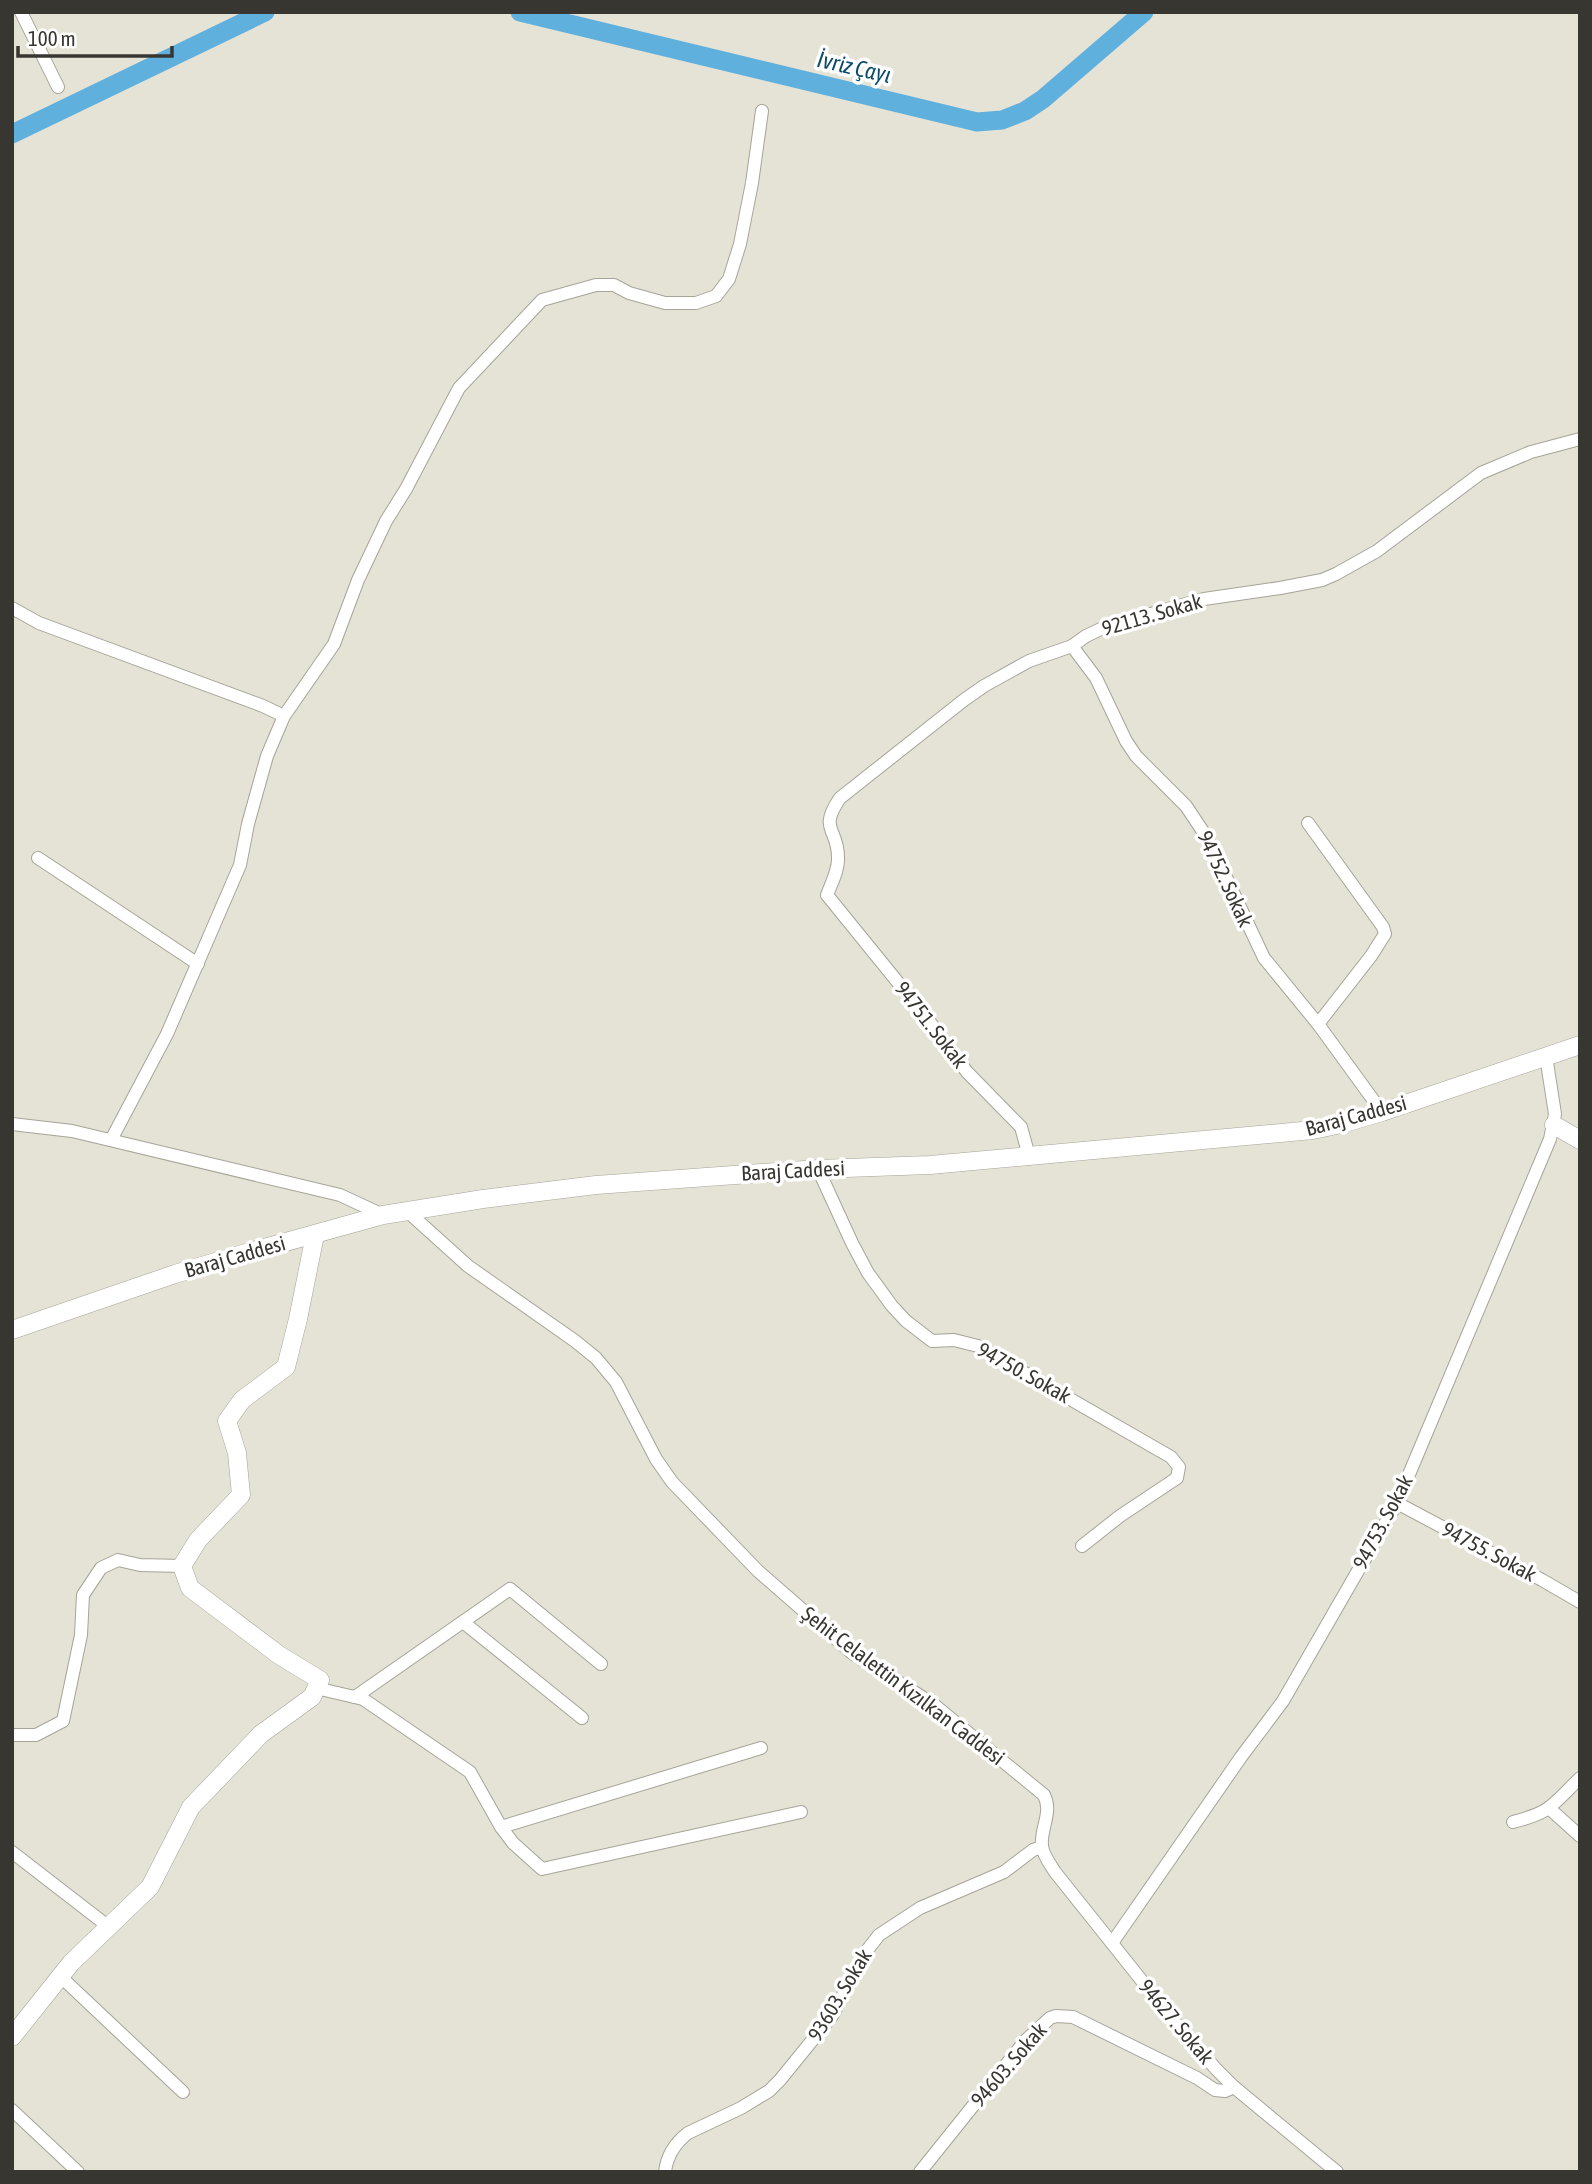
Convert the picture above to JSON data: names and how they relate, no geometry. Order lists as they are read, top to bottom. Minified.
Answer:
{"streets":{"main road":["Baraj Caddesi"],"street":["92113. Sokak","94752. Sokak","94751. Sokak","94750. Sokak","94753. Sokak","94755. Sokak","Şehit Celalettin Kızılkan Caddesi","93603. Sokak","94627. Sokak","94603. Sokak"]},"crossings":[["92113. Sokak","94752. Sokak"],["92113. Sokak","94751. Sokak"],["94752. Sokak","Baraj Caddesi"],["94751. Sokak","Baraj Caddesi"],["Baraj Caddesi","94750. Sokak"],["Baraj Caddesi","94753. Sokak"],["Baraj Caddesi","Şehit Celalettin Kızılkan Caddesi"],["94753. Sokak","94755. Sokak"],["94753. Sokak","94627. Sokak"],["Şehit Celalettin Kızılkan Caddesi","93603. Sokak"],["Şehit Celalettin Kızılkan Caddesi","94627. Sokak"],["93603. Sokak","94627. Sokak"],["94627. Sokak","94603. Sokak"]],"water":["İvriz Çayı"],"scale_bar":"100 m"}
